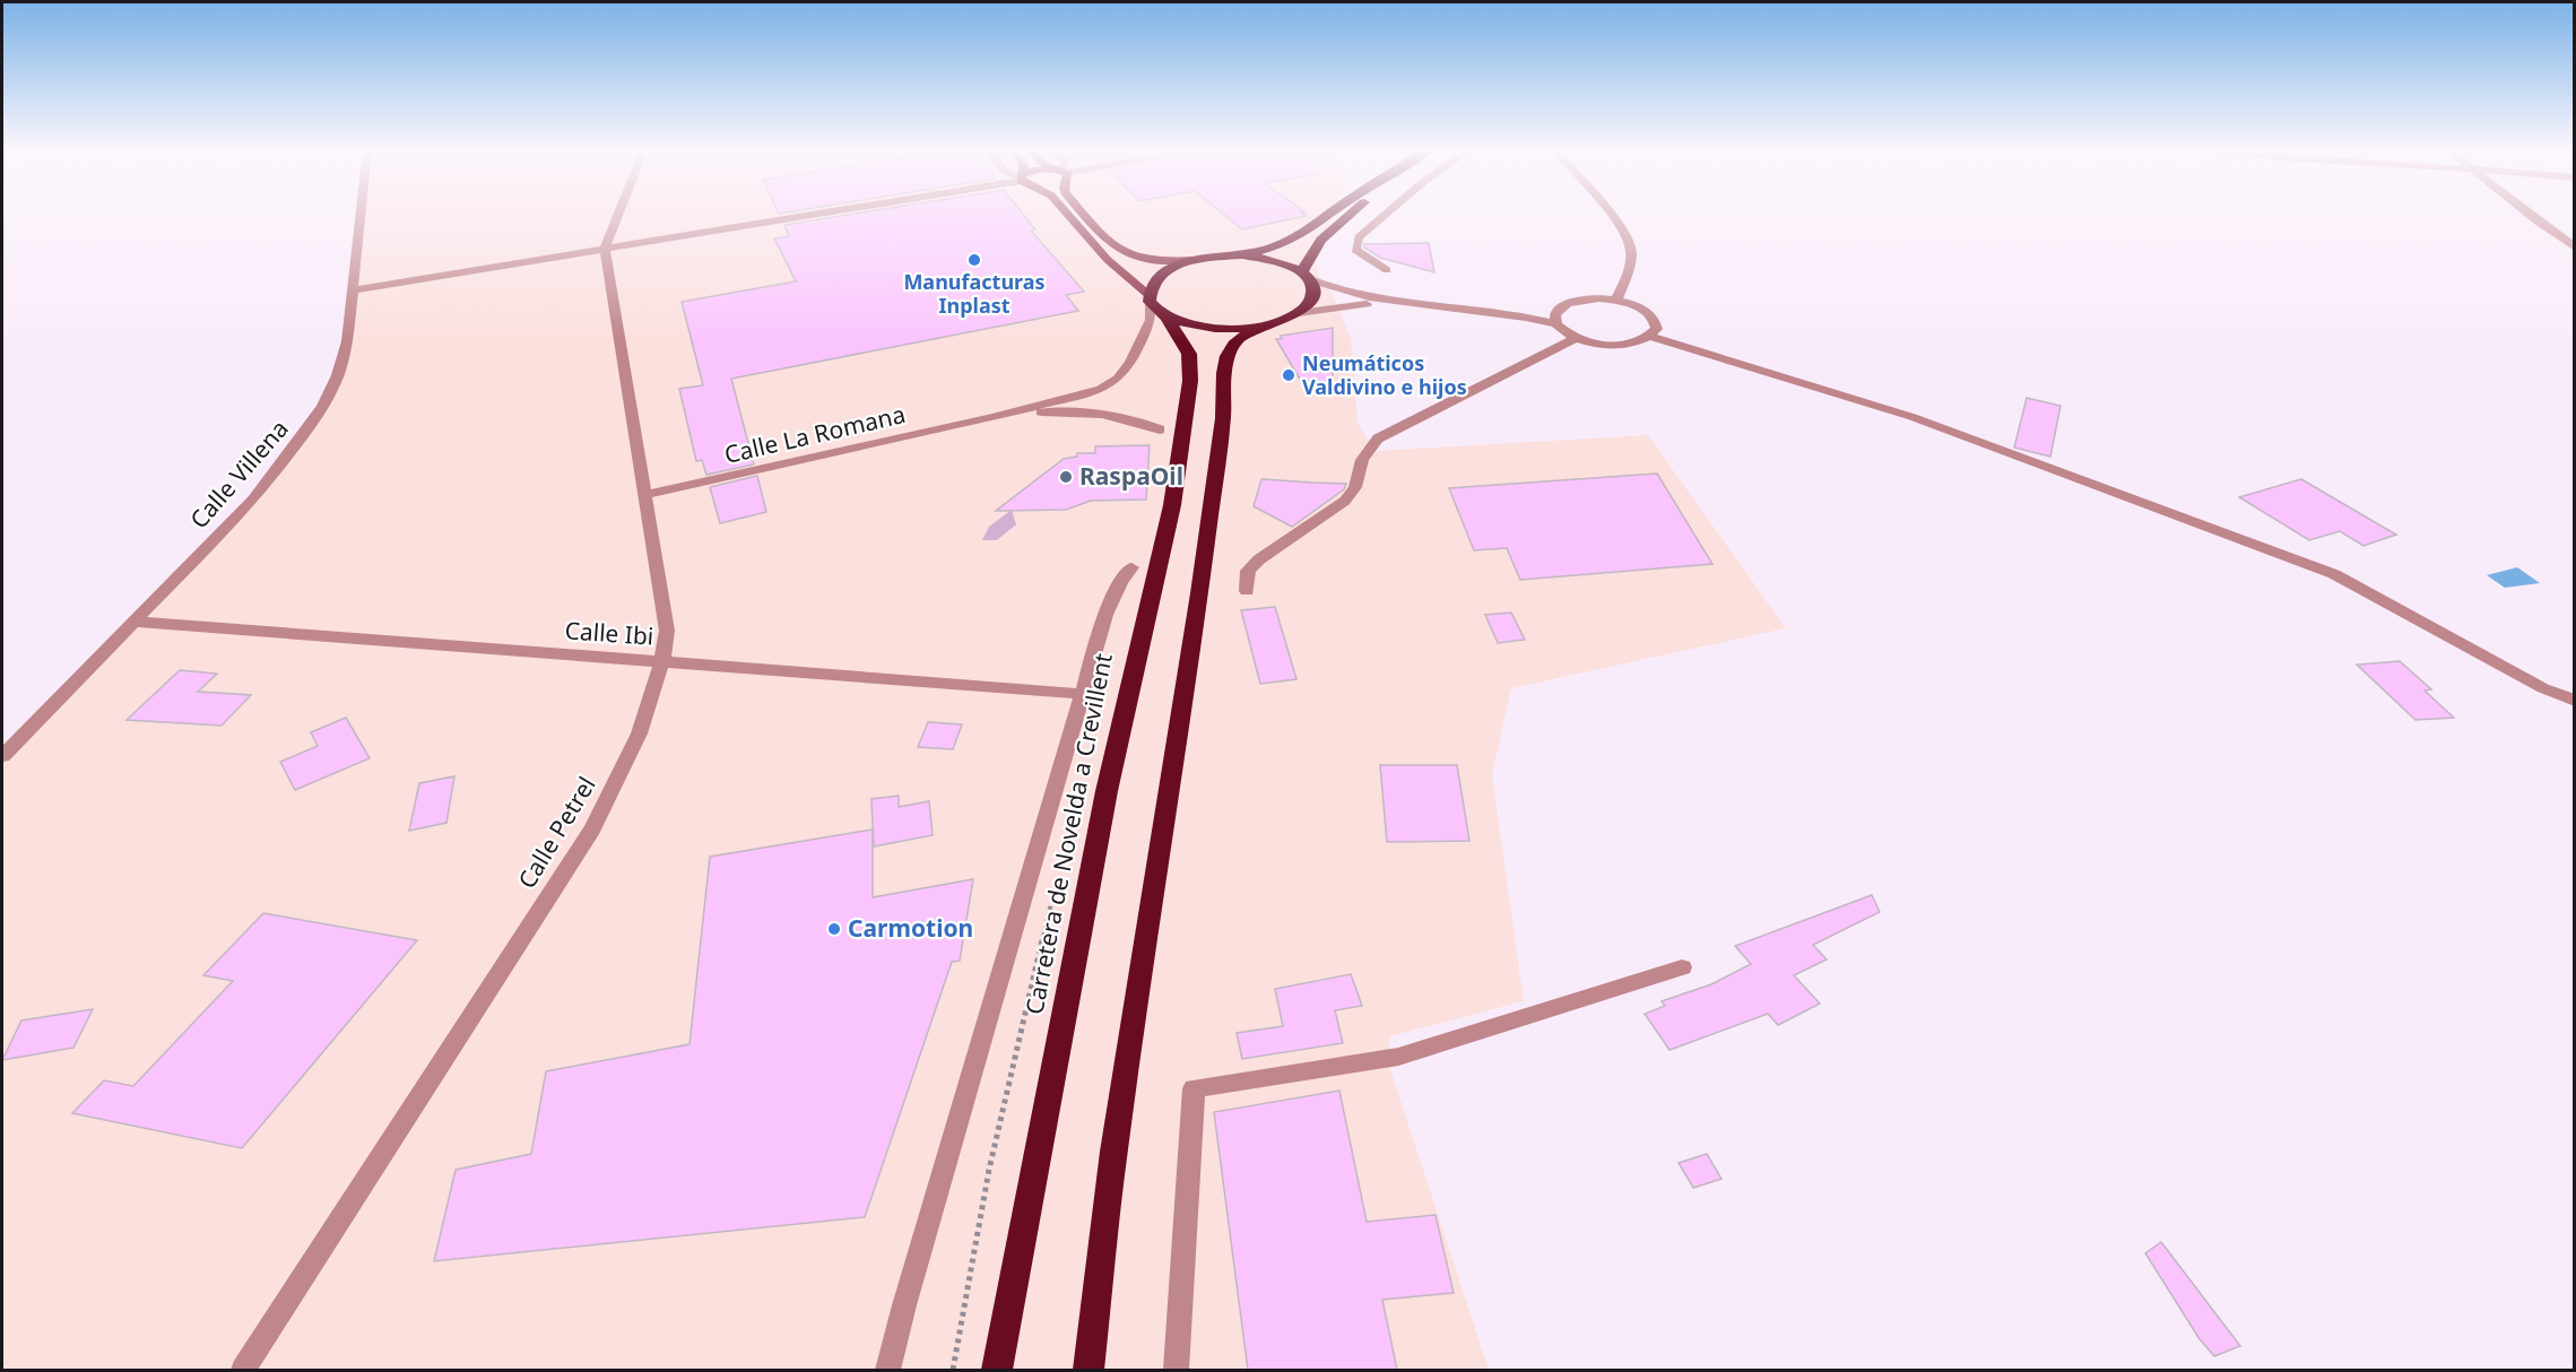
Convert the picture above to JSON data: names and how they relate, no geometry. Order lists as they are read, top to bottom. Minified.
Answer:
{"streets":{"highway":["Carretera de Novelda a Crevillent"],"street":["Calle La Romana","Calle Villena","Calle Ibi","Calle Petrel"]},"crossings":[["Calle La Romana","Calle Petrel"],["Calle Villena","Calle Ibi"],["Calle Ibi","Calle Petrel"]],"places":["Manufacturas Inplast","Neumáticos Valdivino e hijos","RaspaOil","Carmotion"]}
